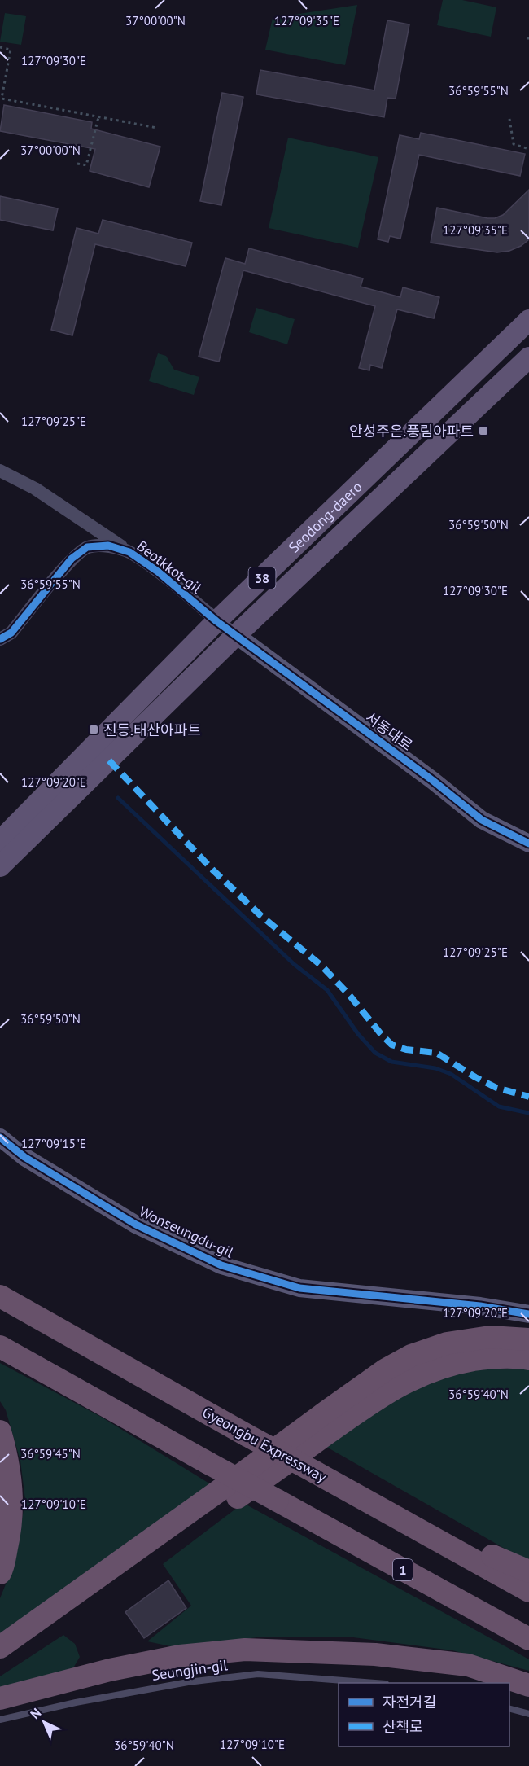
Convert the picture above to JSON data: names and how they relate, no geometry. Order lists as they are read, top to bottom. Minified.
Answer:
{"streets":{"highway":["Gyeongbu Expressway","1"],"main road":["Seodong-daero","38"],"street":["Beotkkot-gil","서동대로","Wonseungdu-gil"],"lane":["Seungjin-gil"]},"crossings":[["Seodong-daero","Beotkkot-gil"],["Seodong-daero","서동대로"],["Beotkkot-gil","서동대로"]],"places":{"transit":["안성주은.풍림아파트","진등.태산아파트"]},"legend":["자전거길","산책로"],"north":"top left","coordinates":["37°00'00\"N","127°09'35\"E","127°09'30\"E","36°59'55\"N","127°09'25\"E","36°59'50\"N","127°09'20\"E","127°09'15\"E","36°59'40\"N","36°59'45\"N","127°09'10\"E"]}
